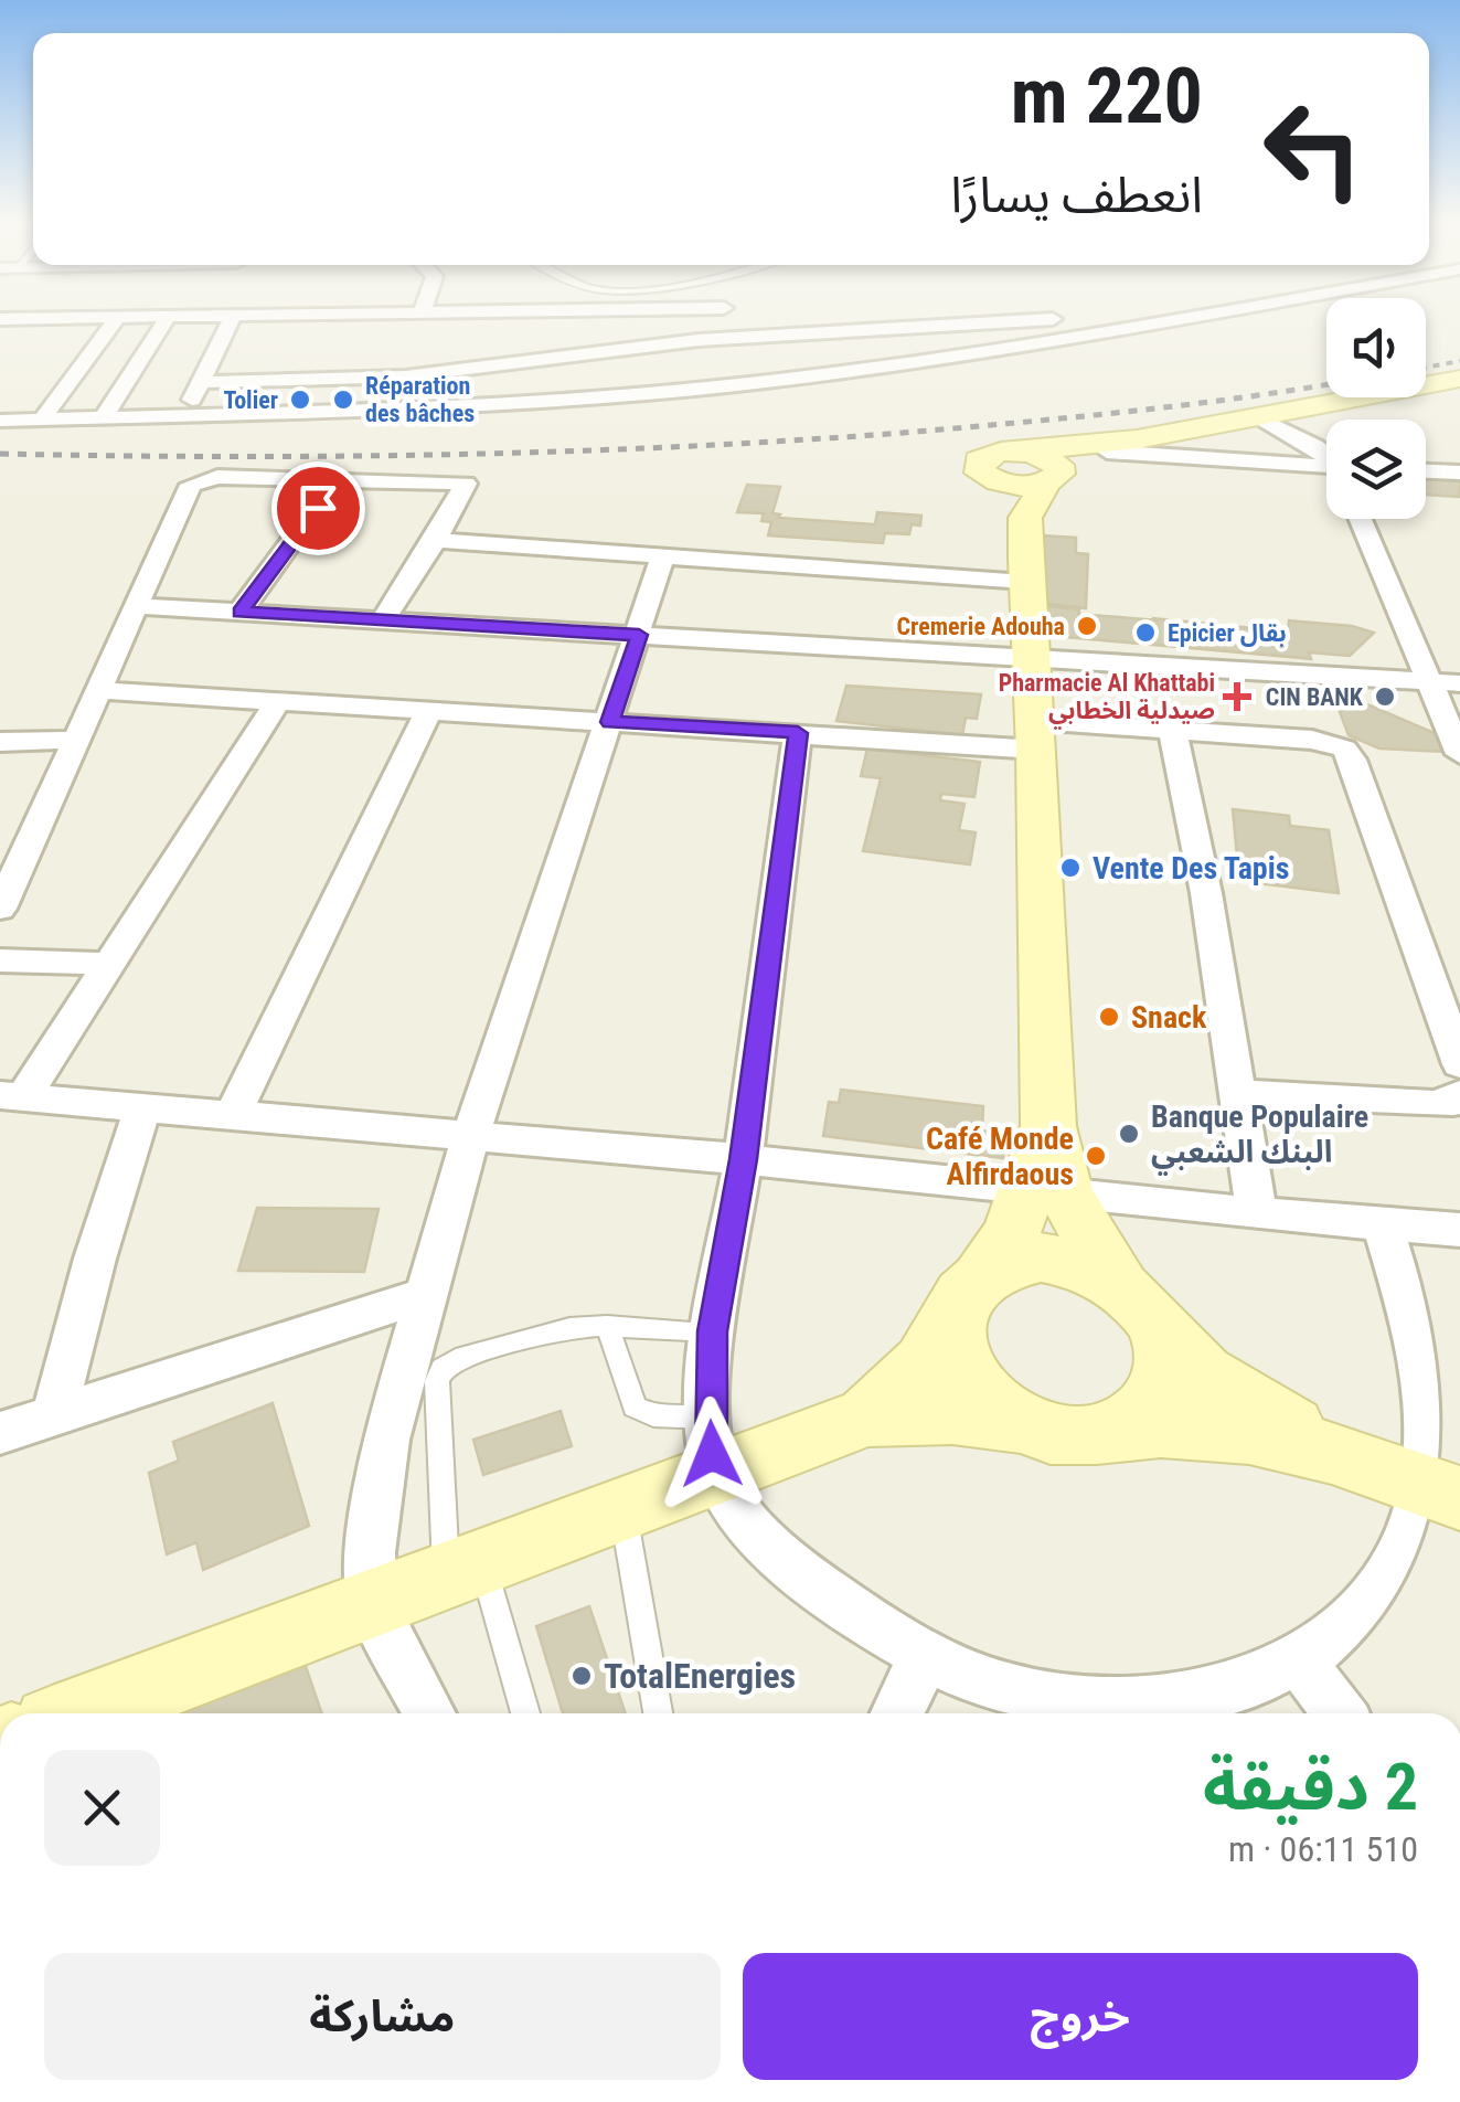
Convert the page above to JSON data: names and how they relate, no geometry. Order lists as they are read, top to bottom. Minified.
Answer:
{"places":{"other":["Tolier","Réparation des bâches","Cremerie Adouha","Epicier بقال","CIN BANK","Vente Des Tapis","Snack","Banque Populaire البنك الشعبي","Café Monde Alfirdaous","TotalEnergies"],"health":["Pharmacie Al Khattabi صيدلية الخطابي"]},"page":{"turn":["220 m","انعطف يسارًا"],"heading":["2 دقيقة","510 m · 06:11"],"buttons":["خروج","مشاركة"]}}
